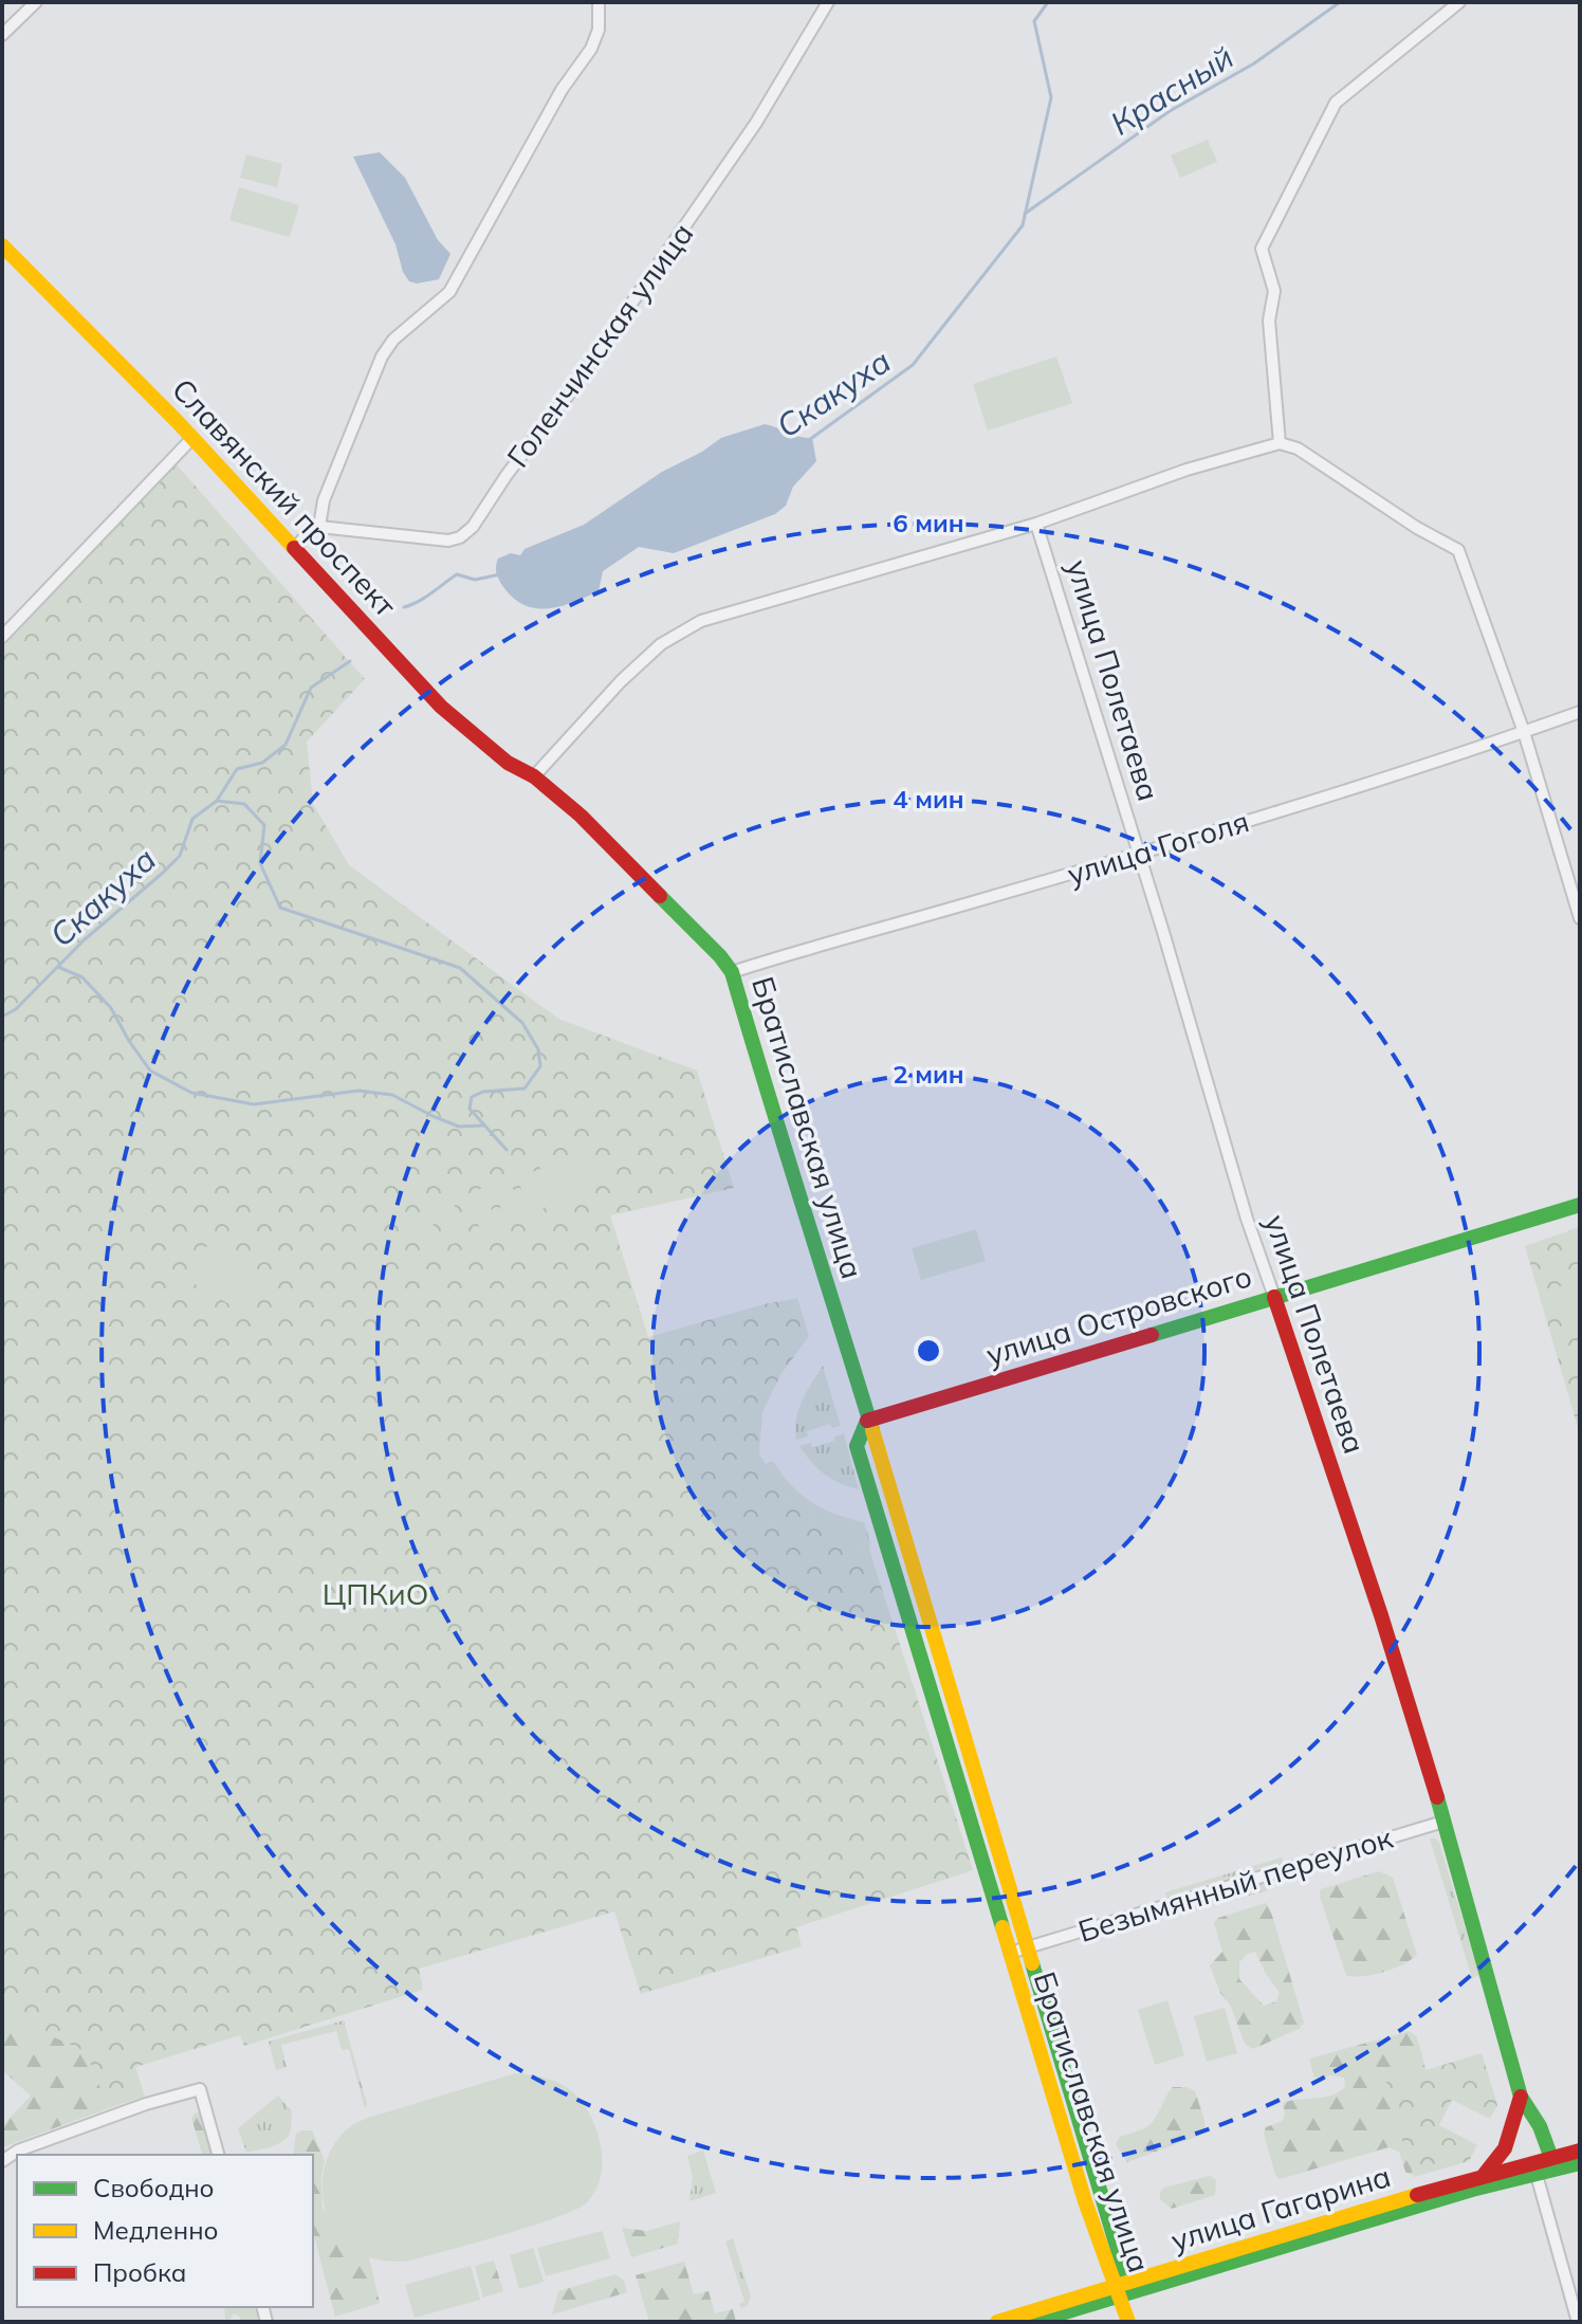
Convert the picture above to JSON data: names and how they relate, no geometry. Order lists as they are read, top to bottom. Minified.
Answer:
{"streets":{"street":["Голенчинская улица","Славянский проспект","улица Полетаева","улица Гоголя","Братиславская улица","улица Островского","Безымянный переулок","улица Гагарина"]},"crossings":[["Славянский проспект","Братиславская улица"],["улица Полетаева","улица Гоголя"],["улица Полетаева","улица Островского"],["улица Полетаева","Безымянный переулок"],["улица Полетаева","улица Гагарина"],["улица Гоголя","Братиславская улица"],["Братиславская улица","улица Островского"],["Братиславская улица","Безымянный переулок"],["Братиславская улица","улица Гагарина"]],"water":["Красный","Скакуха"],"parks":["ЦПКиО"],"legend":["Свободно","Медленно","Пробка"],"rings":["6 мин","4 мин","2 мин"]}
